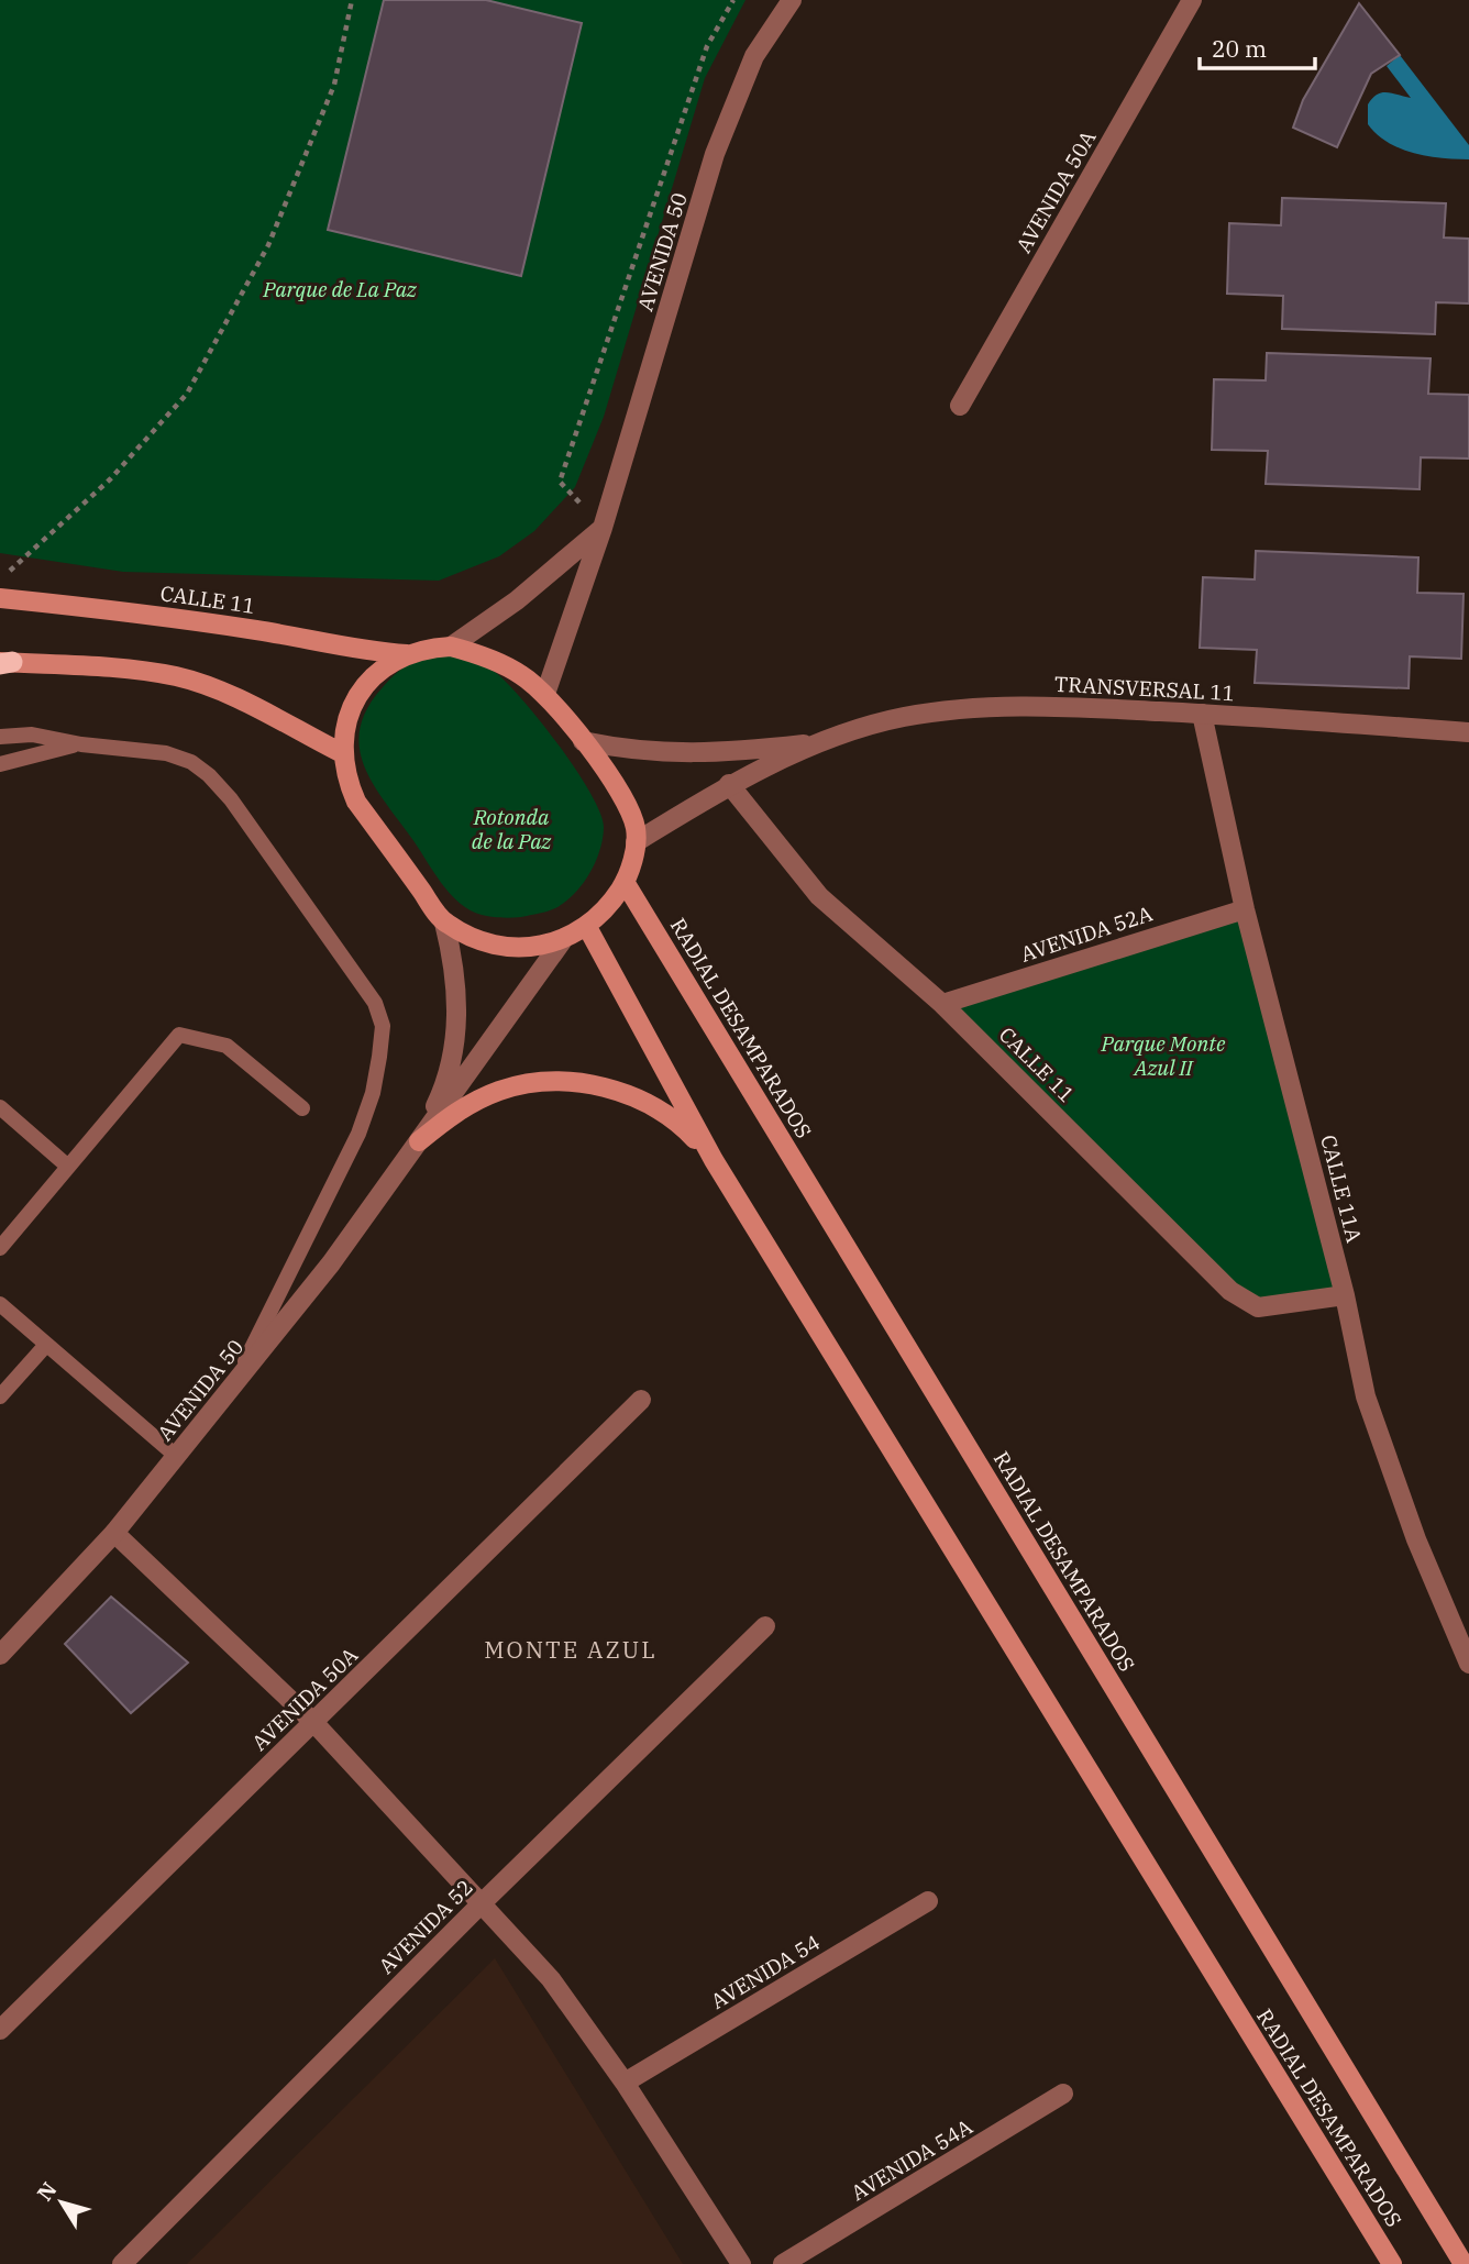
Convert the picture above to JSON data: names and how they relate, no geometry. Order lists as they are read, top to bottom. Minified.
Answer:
{"streets":{"main road":["CALLE 11","RADIAL DESAMPARADOS"],"street":["AVENIDA 50A","AVENIDA 50","TRANSVERSAL 11","AVENIDA 52A","CALLE 11A","AVENIDA 52","AVENIDA 54","AVENIDA 54A"]},"crossings":[["CALLE 11","TRANSVERSAL 11"],["CALLE 11","AVENIDA 52A"],["CALLE 11","CALLE 11A"],["TRANSVERSAL 11","CALLE 11A"],["AVENIDA 52A","CALLE 11A"]],"districts":["MONTE AZUL"],"parks":["Parque de La Paz","Rotonda de la Paz","Parque Monte Azul II"],"scale_bar":"20 m","north":"top left"}
